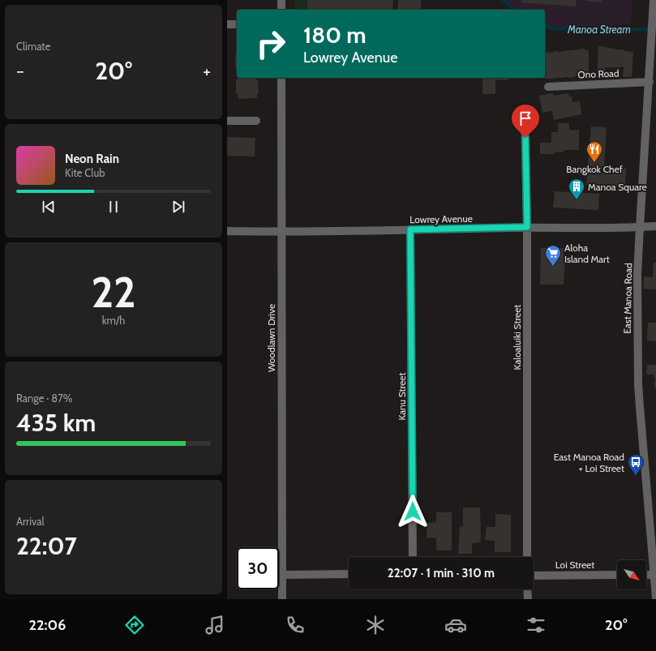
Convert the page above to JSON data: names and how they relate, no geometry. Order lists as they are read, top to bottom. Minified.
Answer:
{"streets":{"street":["Ono Road","Lowrey Avenue","East Manoa Road","Kaloaluiki Street","Woodlawn Drive","Kanu Street","Loi Street"]},"crossings":[["Ono Road","East Manoa Road"],["Lowrey Avenue","East Manoa Road"],["Lowrey Avenue","Kaloaluiki Street"],["Lowrey Avenue","Woodlawn Drive"],["Lowrey Avenue","Kanu Street"]],"water":["Manoa Stream"],"places":{"restaurant":["Bangkok Chef"],"building":["Manoa Square"],"supermarket":["Aloha Island Mart"],"bus stop":["East Manoa Road + Loi Street"]},"north":"bottom right","page":{"tile":["Climate",["22","km/h"],["Range · 87%","435 km"],["Arrival","22:07"]],"turn":["180 m","Lowrey Avenue"],"heat":["−","20°","+"],"song":["Neon Rain","Kite Club"],"limit":"30","trip":"22:07 · 1 min · 310 m","tabs":["22:06","20°"]}}
